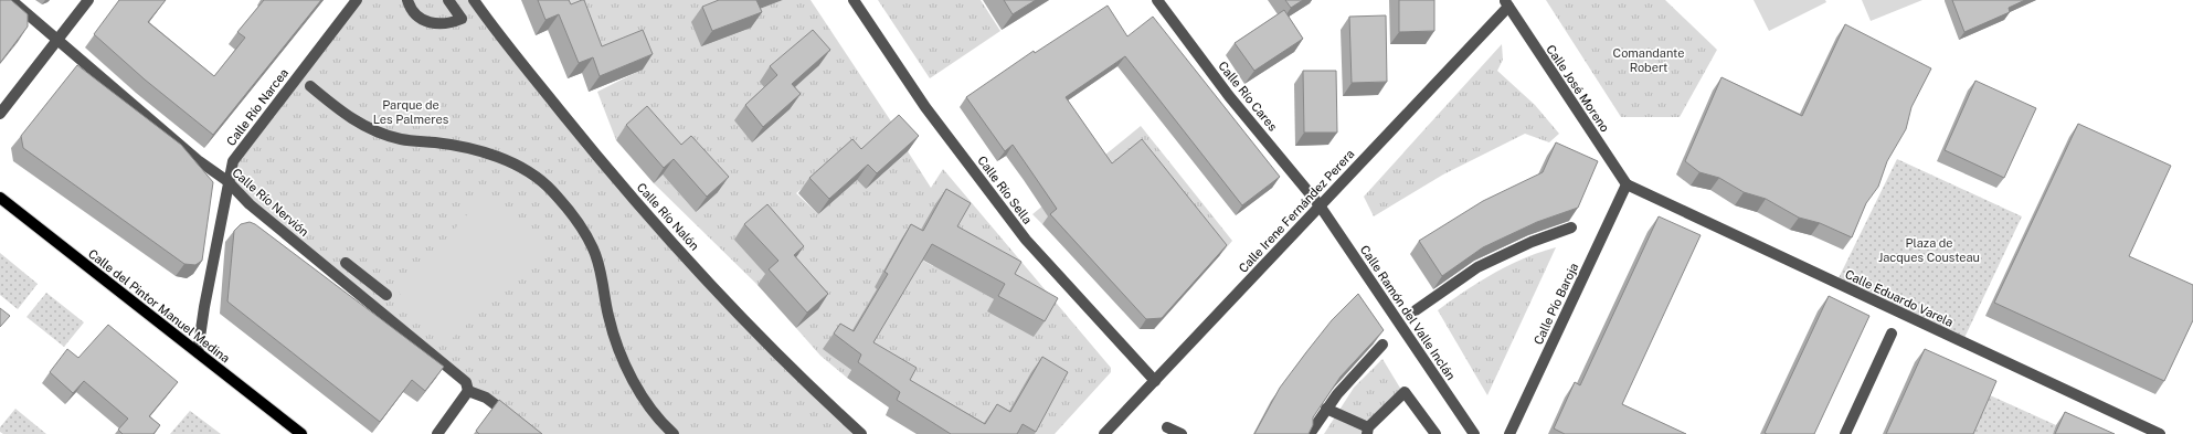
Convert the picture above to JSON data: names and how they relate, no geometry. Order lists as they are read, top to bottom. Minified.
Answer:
{"streets":{"main road":["Calle del Pintor Manuel Medina"],"street":["Calle José Moreno","Calle Río Cares","Calle Río Narcea","Calle Río Sella","Calle Río Nervión","Calle Irene Fernández Perera","Calle Río Nalón","Calle Eduardo Varela","Calle Pío Baroja","Calle Ramón del Valle Inclán"]},"crossings":[["Calle José Moreno","Calle Irene Fernández Perera"],["Calle José Moreno","Calle Eduardo Varela"],["Calle José Moreno","Calle Pío Baroja"],["Calle Río Cares","Calle Irene Fernández Perera"],["Calle Río Cares","Calle Ramón del Valle Inclán"],["Calle Río Narcea","Calle Río Nervión"],["Calle Río Narcea","Calle del Pintor Manuel Medina"],["Calle Río Sella","Calle Irene Fernández Perera"],["Calle Irene Fernández Perera","Calle Ramón del Valle Inclán"],["Calle Eduardo Varela","Calle Pío Baroja"]],"parks":["Comandante Robert","Parque de Les Palmeres","Plaza de Jacques Cousteau"]}
